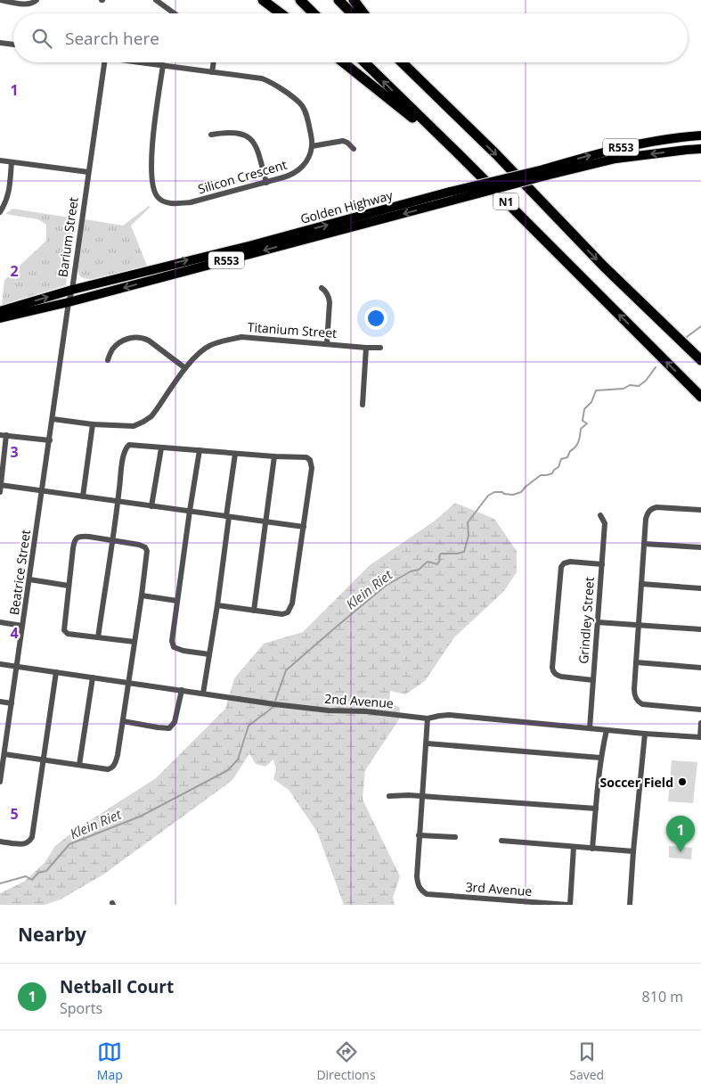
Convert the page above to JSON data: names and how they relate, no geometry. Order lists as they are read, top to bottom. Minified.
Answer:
{"streets":{"highway":["N1"],"main road":["R553","Golden Highway"],"street":["Silicon Crescent","Barium Street","Titanium Street","Beatrice Street","Grindley Street","2nd Avenue","3rd Avenue"]},"crossings":[["Golden Highway","Barium Street"],["Barium Street","Titanium Street"],["Barium Street","Beatrice Street"],["Titanium Street","Beatrice Street"],["Beatrice Street","2nd Avenue"],["Grindley Street","2nd Avenue"]],"water":["Klein Riet"],"places":["Soccer Field"],"page":{"search":"Search here","pins":"1","heading":"Nearby","list":[{"mark":"1","name":"Netball Court","note":"Sports","value":"810 m"}],"nav":["Map","Directions","Saved"]},"grid":{"rows":["1","2","3","4","5"]}}
